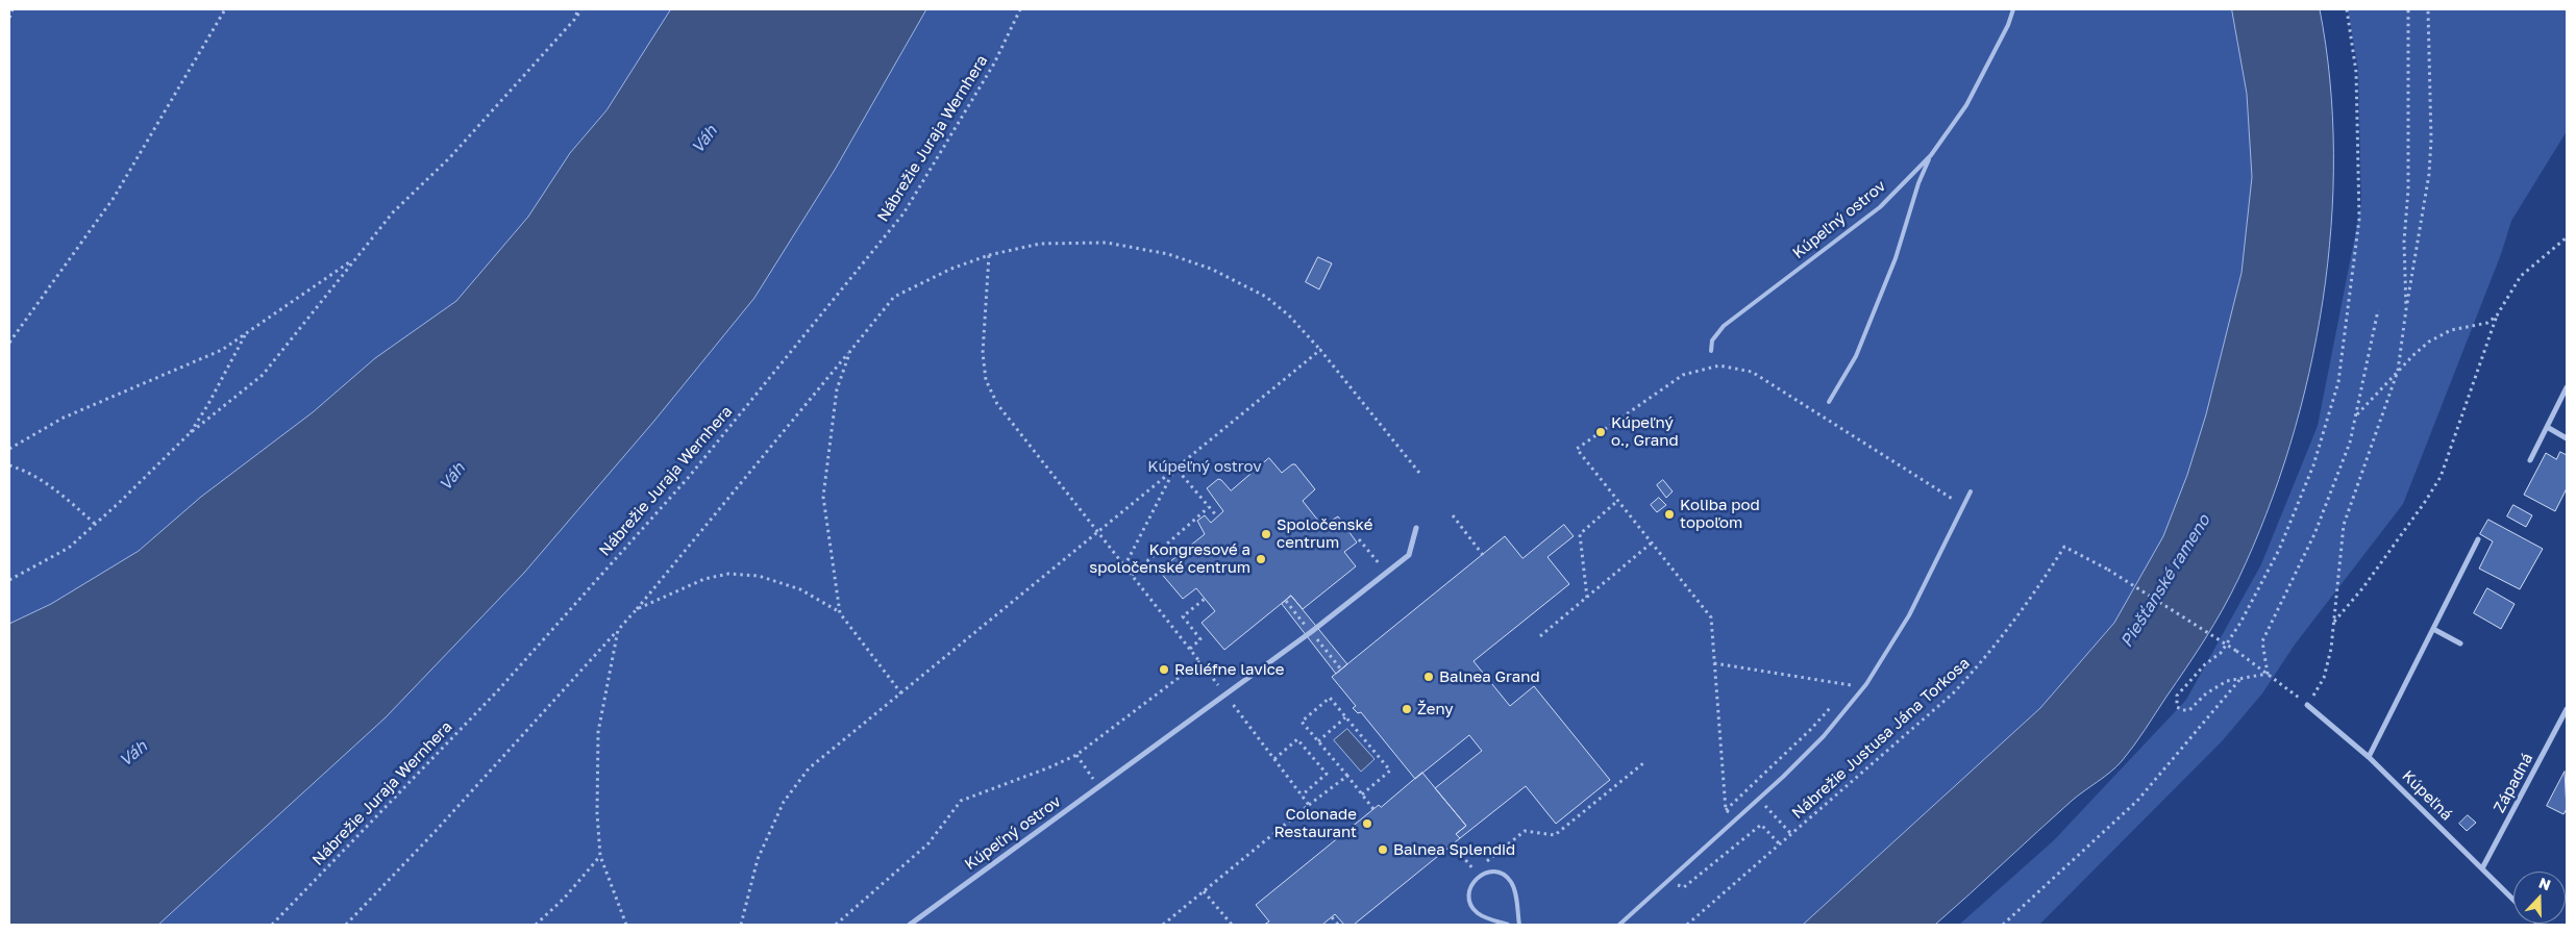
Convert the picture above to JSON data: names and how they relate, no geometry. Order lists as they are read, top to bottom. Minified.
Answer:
{"streets":{"street":["Kúpeľný ostrov","Západná","Kúpeľná"],"path":["Nábrežie Juraja Wernhera","Nábrežie Justusa Jána Torkosa"]},"crossings":[["Západná","Kúpeľná"]],"water":["Váh","Piešťanské rameno"],"parks":["Kúpeľný ostrov"],"places":["Kúpeľný o., Grand","Koliba pod topoľom","Spoločenské centrum","Kongresové a spoločenské centrum","Reliéfne lavice","Balnea Grand","Ženy","Colonade Restaurant","Balnea Splendid"],"north":"top"}
